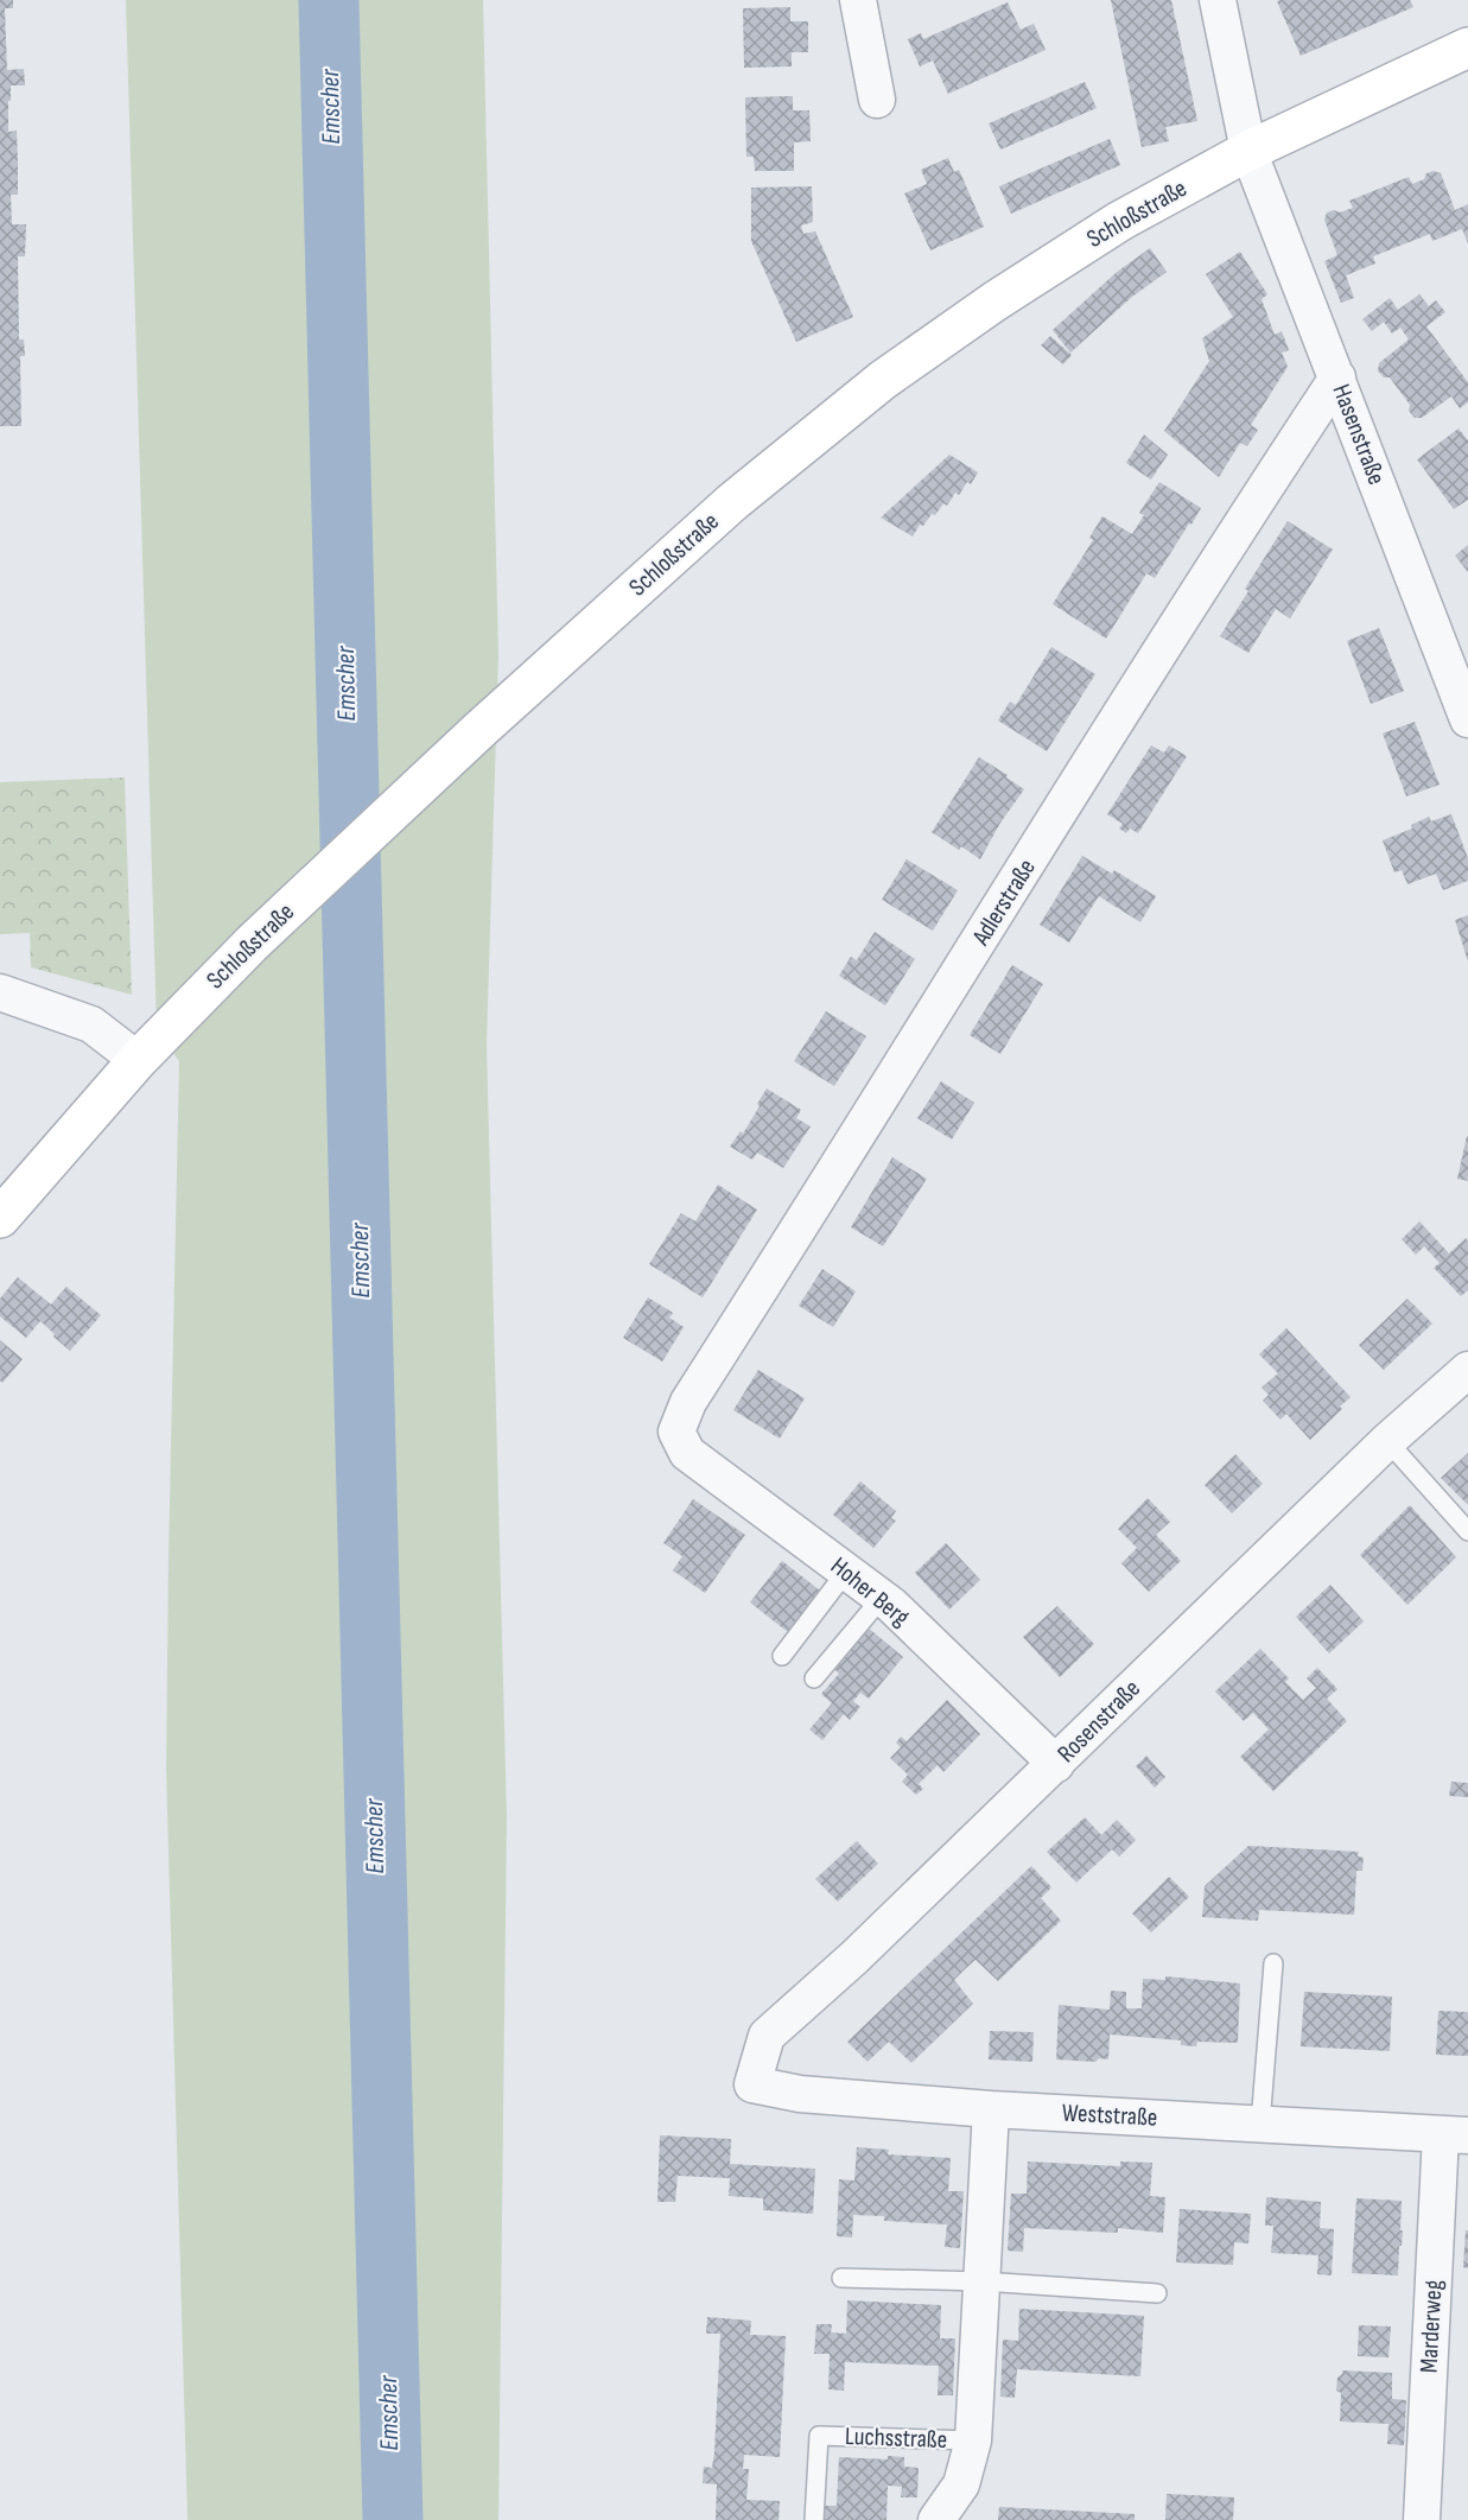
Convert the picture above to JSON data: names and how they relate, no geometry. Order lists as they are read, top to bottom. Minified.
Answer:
{"streets":{"street":["Schloßstraße","Hasenstraße","Adlerstraße","Hoher Berg","Rosenstraße","Weststraße","Marderweg","Luchsstraße"]},"crossings":[["Schloßstraße","Hasenstraße"],["Hasenstraße","Adlerstraße"],["Adlerstraße","Hoher Berg"],["Hoher Berg","Rosenstraße"],["Rosenstraße","Weststraße"],["Weststraße","Marderweg"],["Weststraße","Luchsstraße"]],"water":["Emscher"]}
